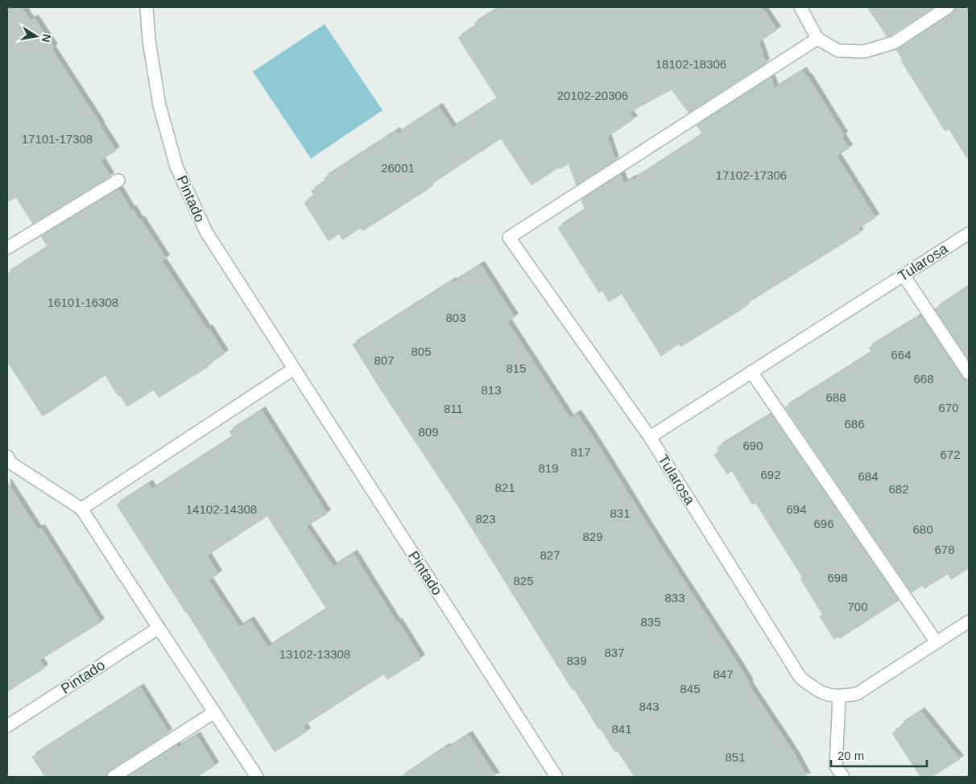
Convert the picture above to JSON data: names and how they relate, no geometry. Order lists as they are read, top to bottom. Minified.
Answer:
{"streets":{"street":["Pintado","Tularosa"]},"house_numbers":["18102-18306","20102-20306","17101-17308","26001","17102-17306","16101-16308","803","805","664","807","815","668","813","688","670","811","686","809","690","817","672","819","692","684","821","682","14102-14308","694","831","823","696","680","829","678","827","698","825","833","700","835","837","13102-13308","839","847","845","843","841","851"],"scale_bar":"20 m","north":"right"}
